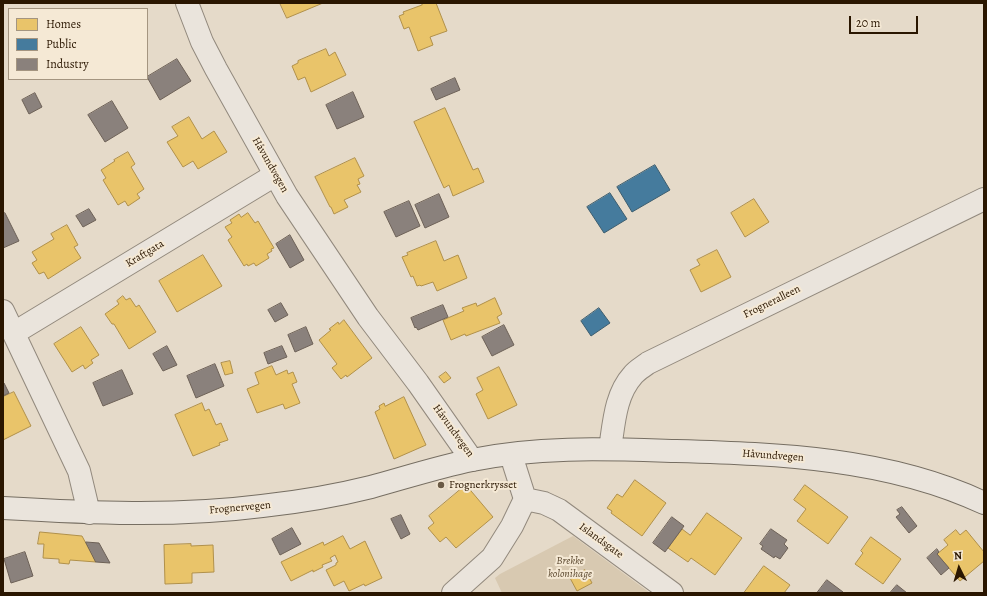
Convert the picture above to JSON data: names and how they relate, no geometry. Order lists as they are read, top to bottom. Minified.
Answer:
{"streets":{"street":["Håvundvegen","Kraftgata","Frogneralleen","Frognervegen","Islandsgate"]},"crossings":[["Håvundvegen","Kraftgata"],["Håvundvegen","Frogneralleen"],["Håvundvegen","Frognervegen"]],"parks":["Brekke kolonihage"],"places":["Frognerkrysset"],"legend":["Homes","Public","Industry"],"scale_bar":"20 m","north":"top"}
